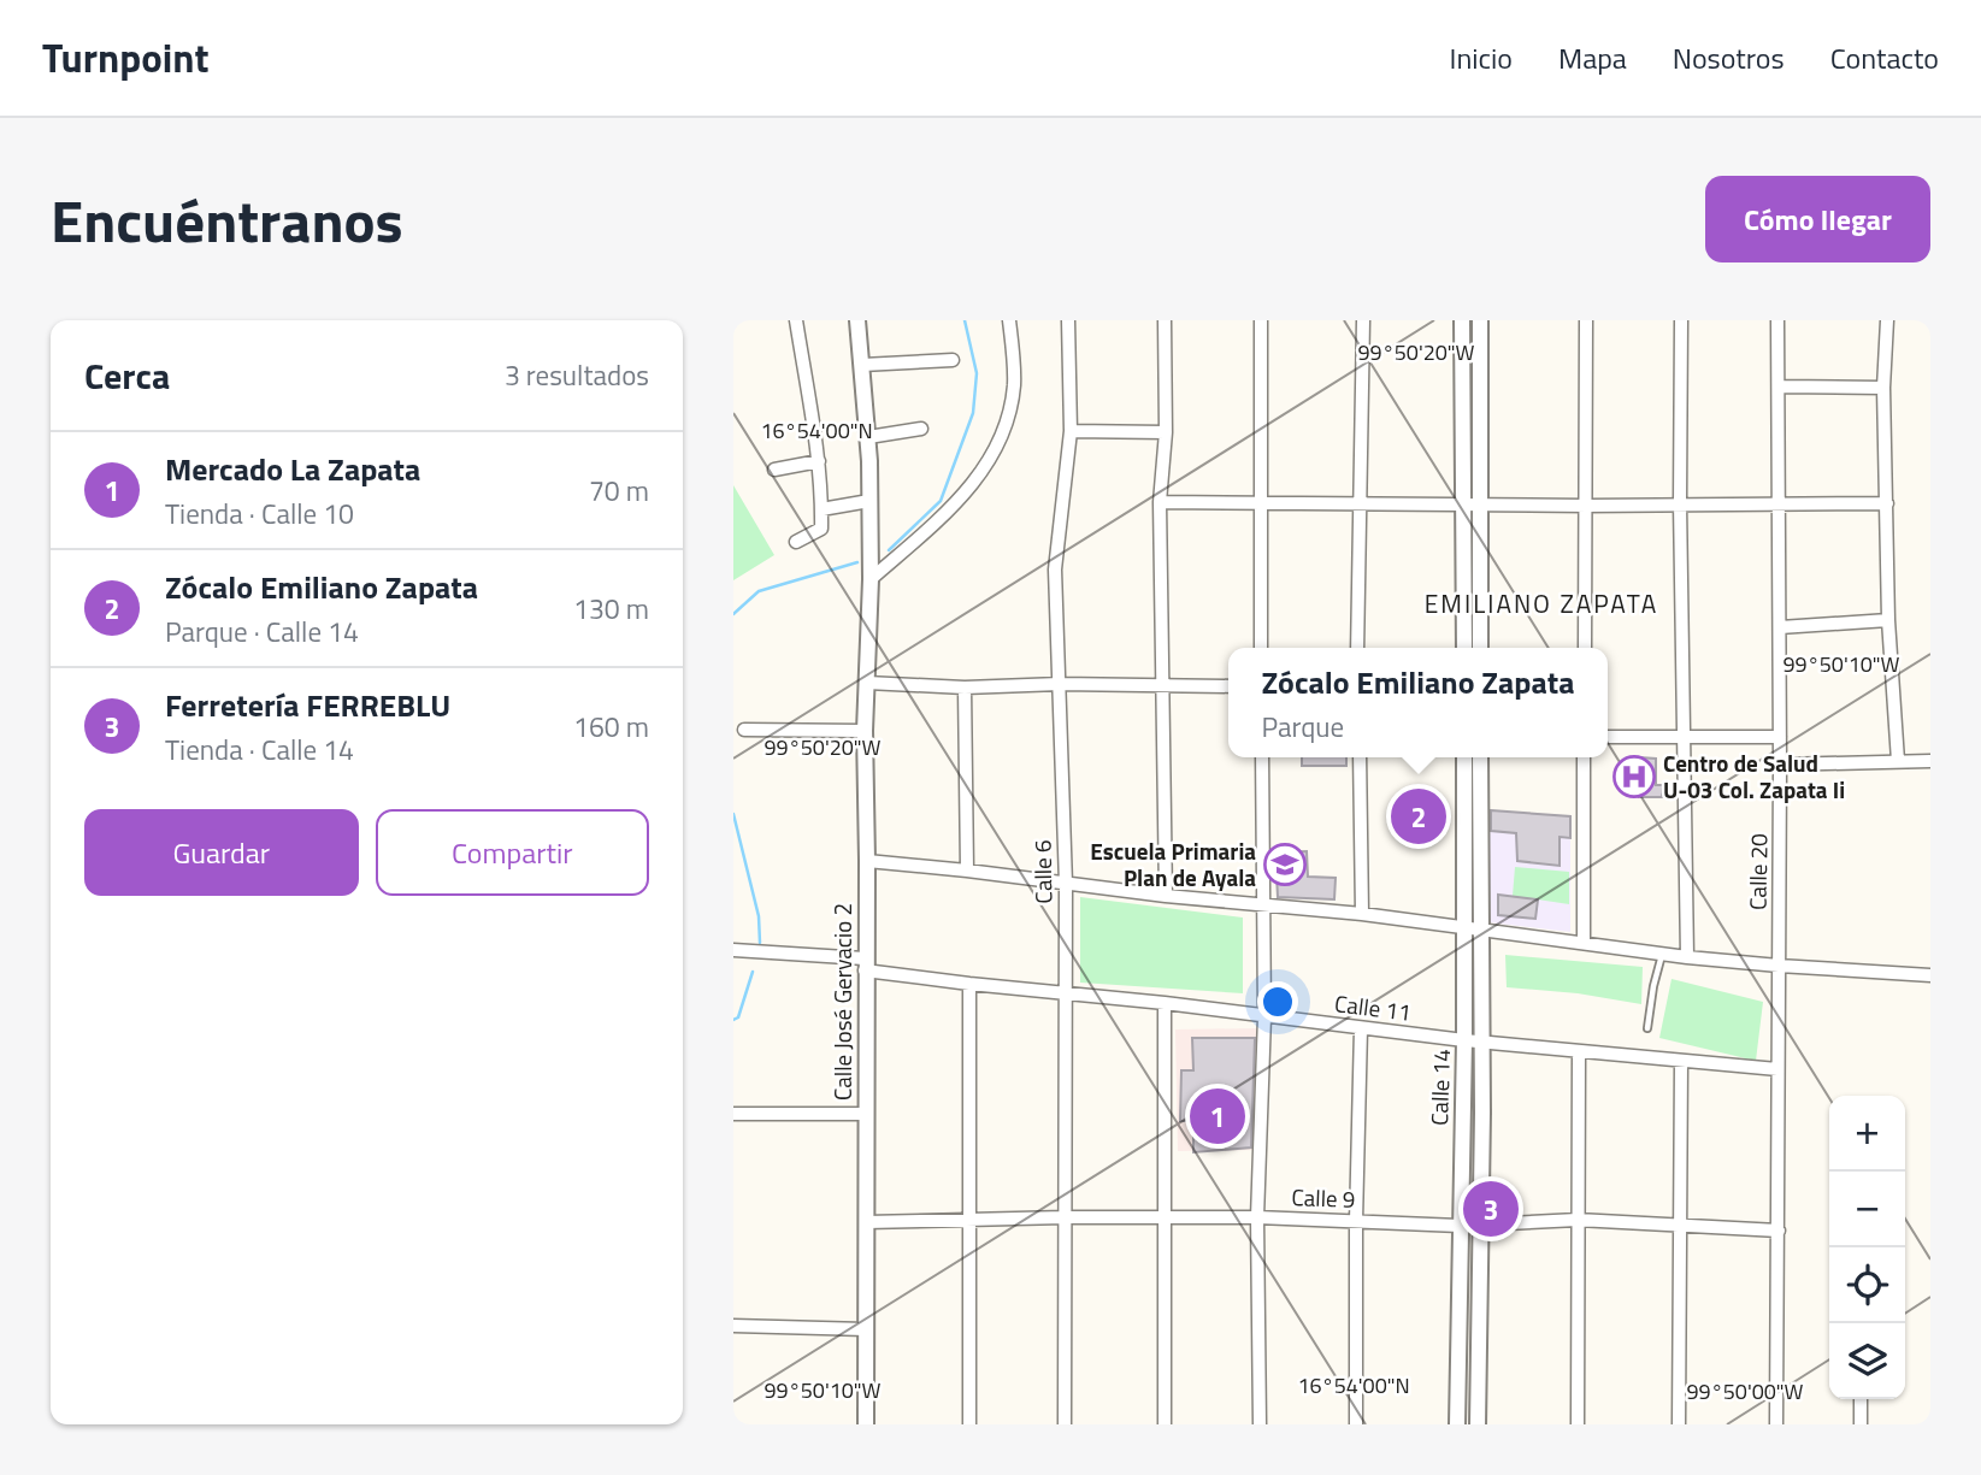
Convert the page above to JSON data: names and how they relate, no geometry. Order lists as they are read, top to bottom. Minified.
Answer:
{"streets":{"main road":["Calle José Gervacio 2","Calle 14"],"street":["Calle 6","Calle 20","Calle 11","Calle 9"]},"crossings":[["Calle 6","Calle 11"],["Calle 6","Calle 9"],["Calle 20","Calle 11"],["Calle 20","Calle 9"],["Calle José Gervacio 2","Calle 11"],["Calle José Gervacio 2","Calle 9"],["Calle 11","Calle 14"],["Calle 14","Calle 9"]],"districts":["EMILIANO ZAPATA"],"places":{"hospital":["Centro de Salud U-03 Col. Zapata Ii"],"school or university":["Escuela Primaria Plan de Ayala"]},"page":{"header":"Turnpoint","nav":["Inicio","Mapa","Nosotros","Contacto"],"title":"Encuéntranos","buttons":["Cómo llegar",["Guardar","Compartir"]],"heading":["Cerca","3 resultados"],"list":[{"mark":"1","name":"Mercado La Zapata","note":"Tienda · Calle 10","value":"70 m"},{"mark":"2","name":"Zócalo Emiliano Zapata","note":"Parque · Calle 14","value":"130 m"},{"mark":"3","name":"Ferretería FERREBLU","note":"Tienda · Calle 14","value":"160 m"}],"popup":["Zócalo Emiliano Zapata","Parque"],"pins":["2","1","3"],"map_buttons":["+","−"]},"coordinates":["99°50'20\"W","16°54'00\"N","99°50'10\"W","99°50'00\"W"]}
